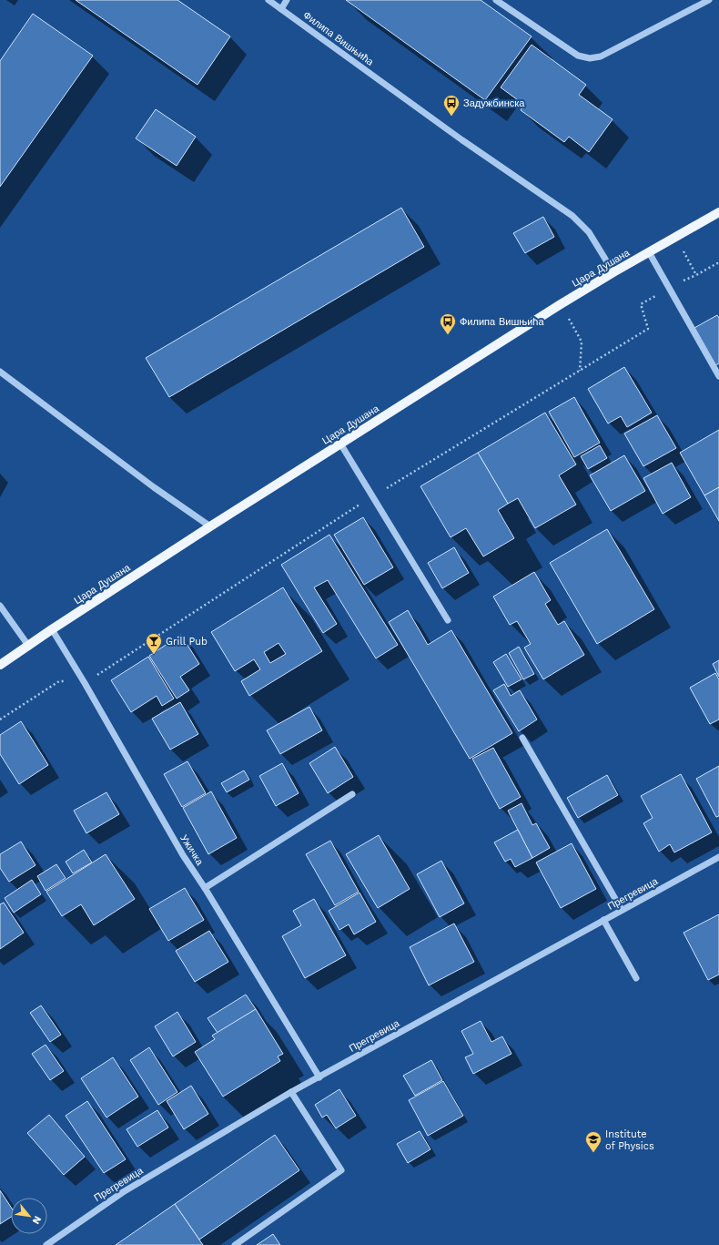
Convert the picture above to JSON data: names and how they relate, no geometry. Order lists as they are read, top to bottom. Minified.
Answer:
{"streets":{"main road":["Цара Душана"],"street":["Филипа Вишњића","Ужичка","Прегревица"]},"crossings":[["Филипа Вишњића","Цара Душана"],["Цара Душана","Ужичка"],["Ужичка","Прегревица"]],"places":{"bus stop":["Задужбинска","Филипа Вишњића"],"bar":["Grill Pub"],"school or university":["Institute of Physics"]},"north":"bottom right"}
